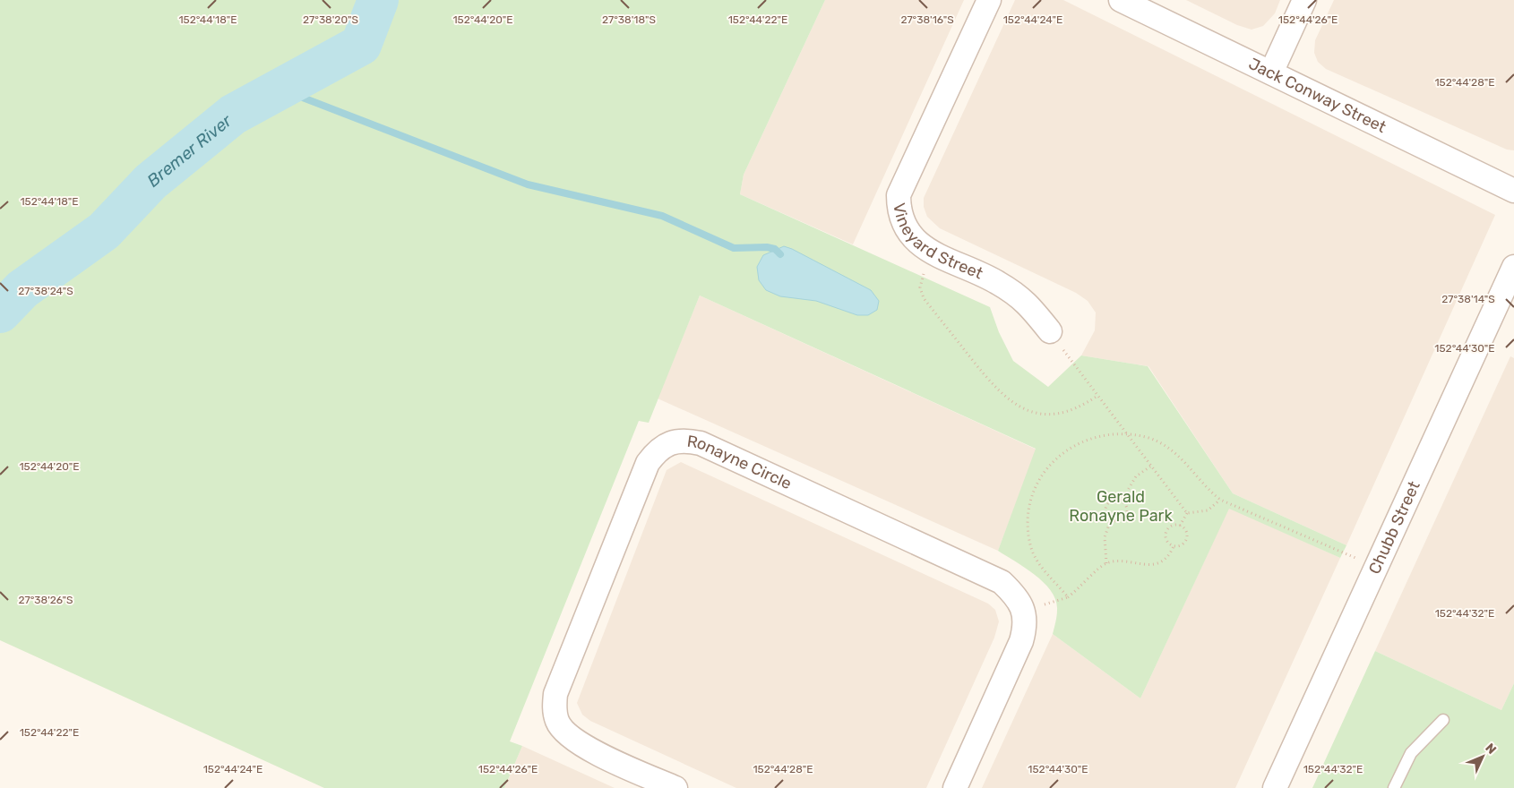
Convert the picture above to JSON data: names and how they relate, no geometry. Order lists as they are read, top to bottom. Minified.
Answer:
{"streets":{"street":["Jack Conway Street","Vineyard Street","Ronayne Circle","Chubb Street"]},"water":["Bremer River"],"parks":["Gerald Ronayne Park"],"north":"top right","coordinates":["152°44'18\"E","152°44'20\"E","152°44'22\"E","152°44'24\"E","152°44'26\"E","27°38'20\"S","27°38'18\"S","27°38'16\"S","152°44'28\"E","27°38'24\"S","27°38'14\"S","152°44'30\"E","27°38'26\"S","152°44'32\"E"]}
